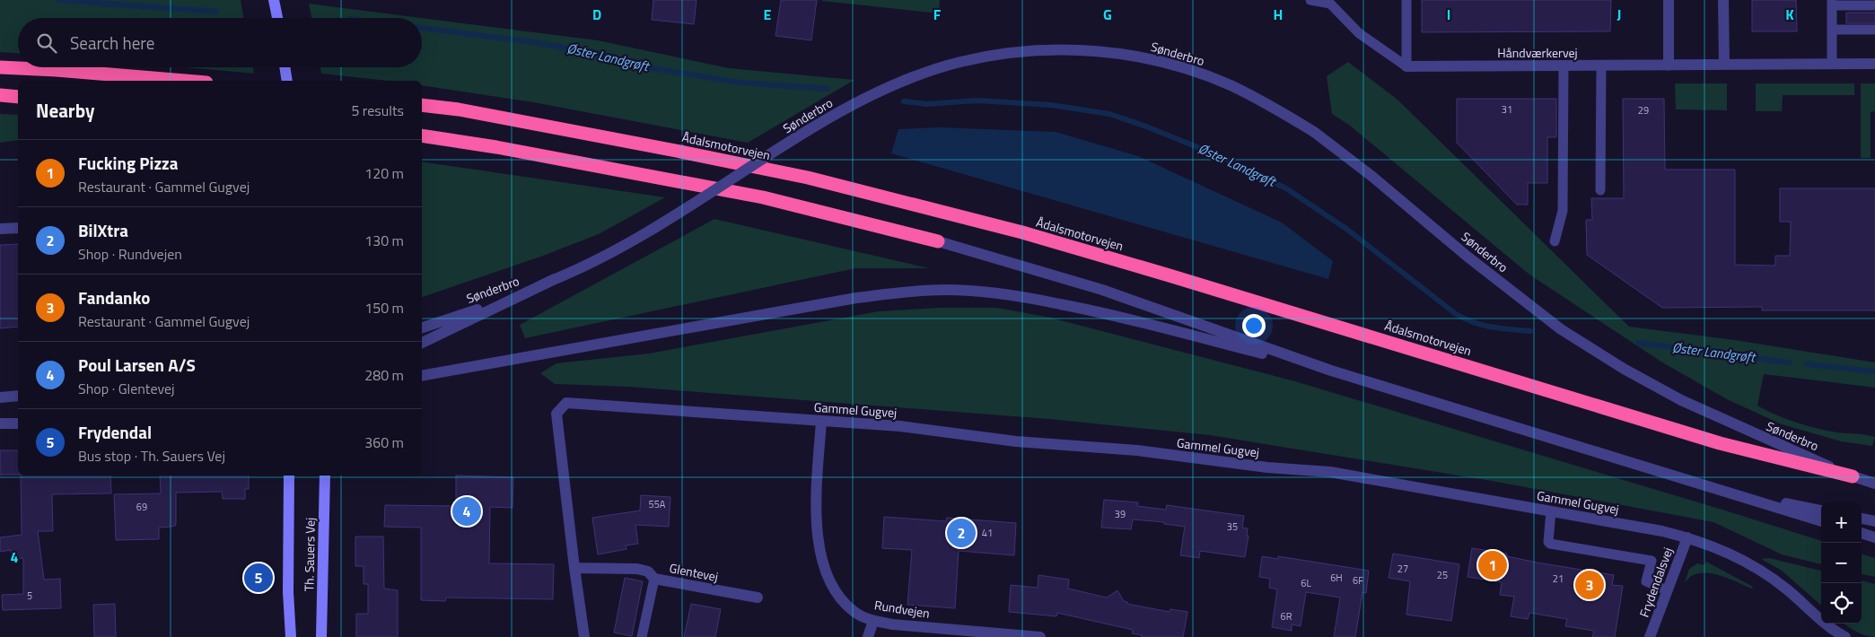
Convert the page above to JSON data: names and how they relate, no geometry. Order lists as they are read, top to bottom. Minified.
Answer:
{"streets":{"highway":["Ådalsmotorvejen"],"main road":["Th. Sauers Vej"],"street":["Håndværkervej","Sønderbro","Gammel Gugvej","Glentevej","Frydendalsvej","Rundvejen"]},"crossings":[["Sønderbro","Ådalsmotorvejen"],["Gammel Gugvej","Glentevej"],["Gammel Gugvej","Frydendalsvej"],["Gammel Gugvej","Rundvejen"]],"water":["Øster Landgrøft"],"house_numbers":["31","29","55A","69","39","35","41","27","25","6H","21","6F","6L","5","6R"],"page":{"search":"Search here","heading":["Nearby","5 results"],"list":[{"mark":"1","name":"Fucking Pizza","note":"Restaurant · Gammel Gugvej","value":"120 m"},{"mark":"2","name":"BilXtra","note":"Shop · Rundvejen","value":"130 m"},{"mark":"3","name":"Fandanko","note":"Restaurant · Gammel Gugvej","value":"150 m"},{"mark":"4","name":"Poul Larsen A/S","note":"Shop · Glentevej","value":"280 m"},{"mark":"5","name":"Frydendal","note":"Bus stop · Th. Sauers Vej","value":"360 m"}],"pins":["4","2","1","5","3"],"map_buttons":["+","−"]},"grid":{"columns":["D","E","F","G","H","I","J","K"],"rows":["4"]}}
